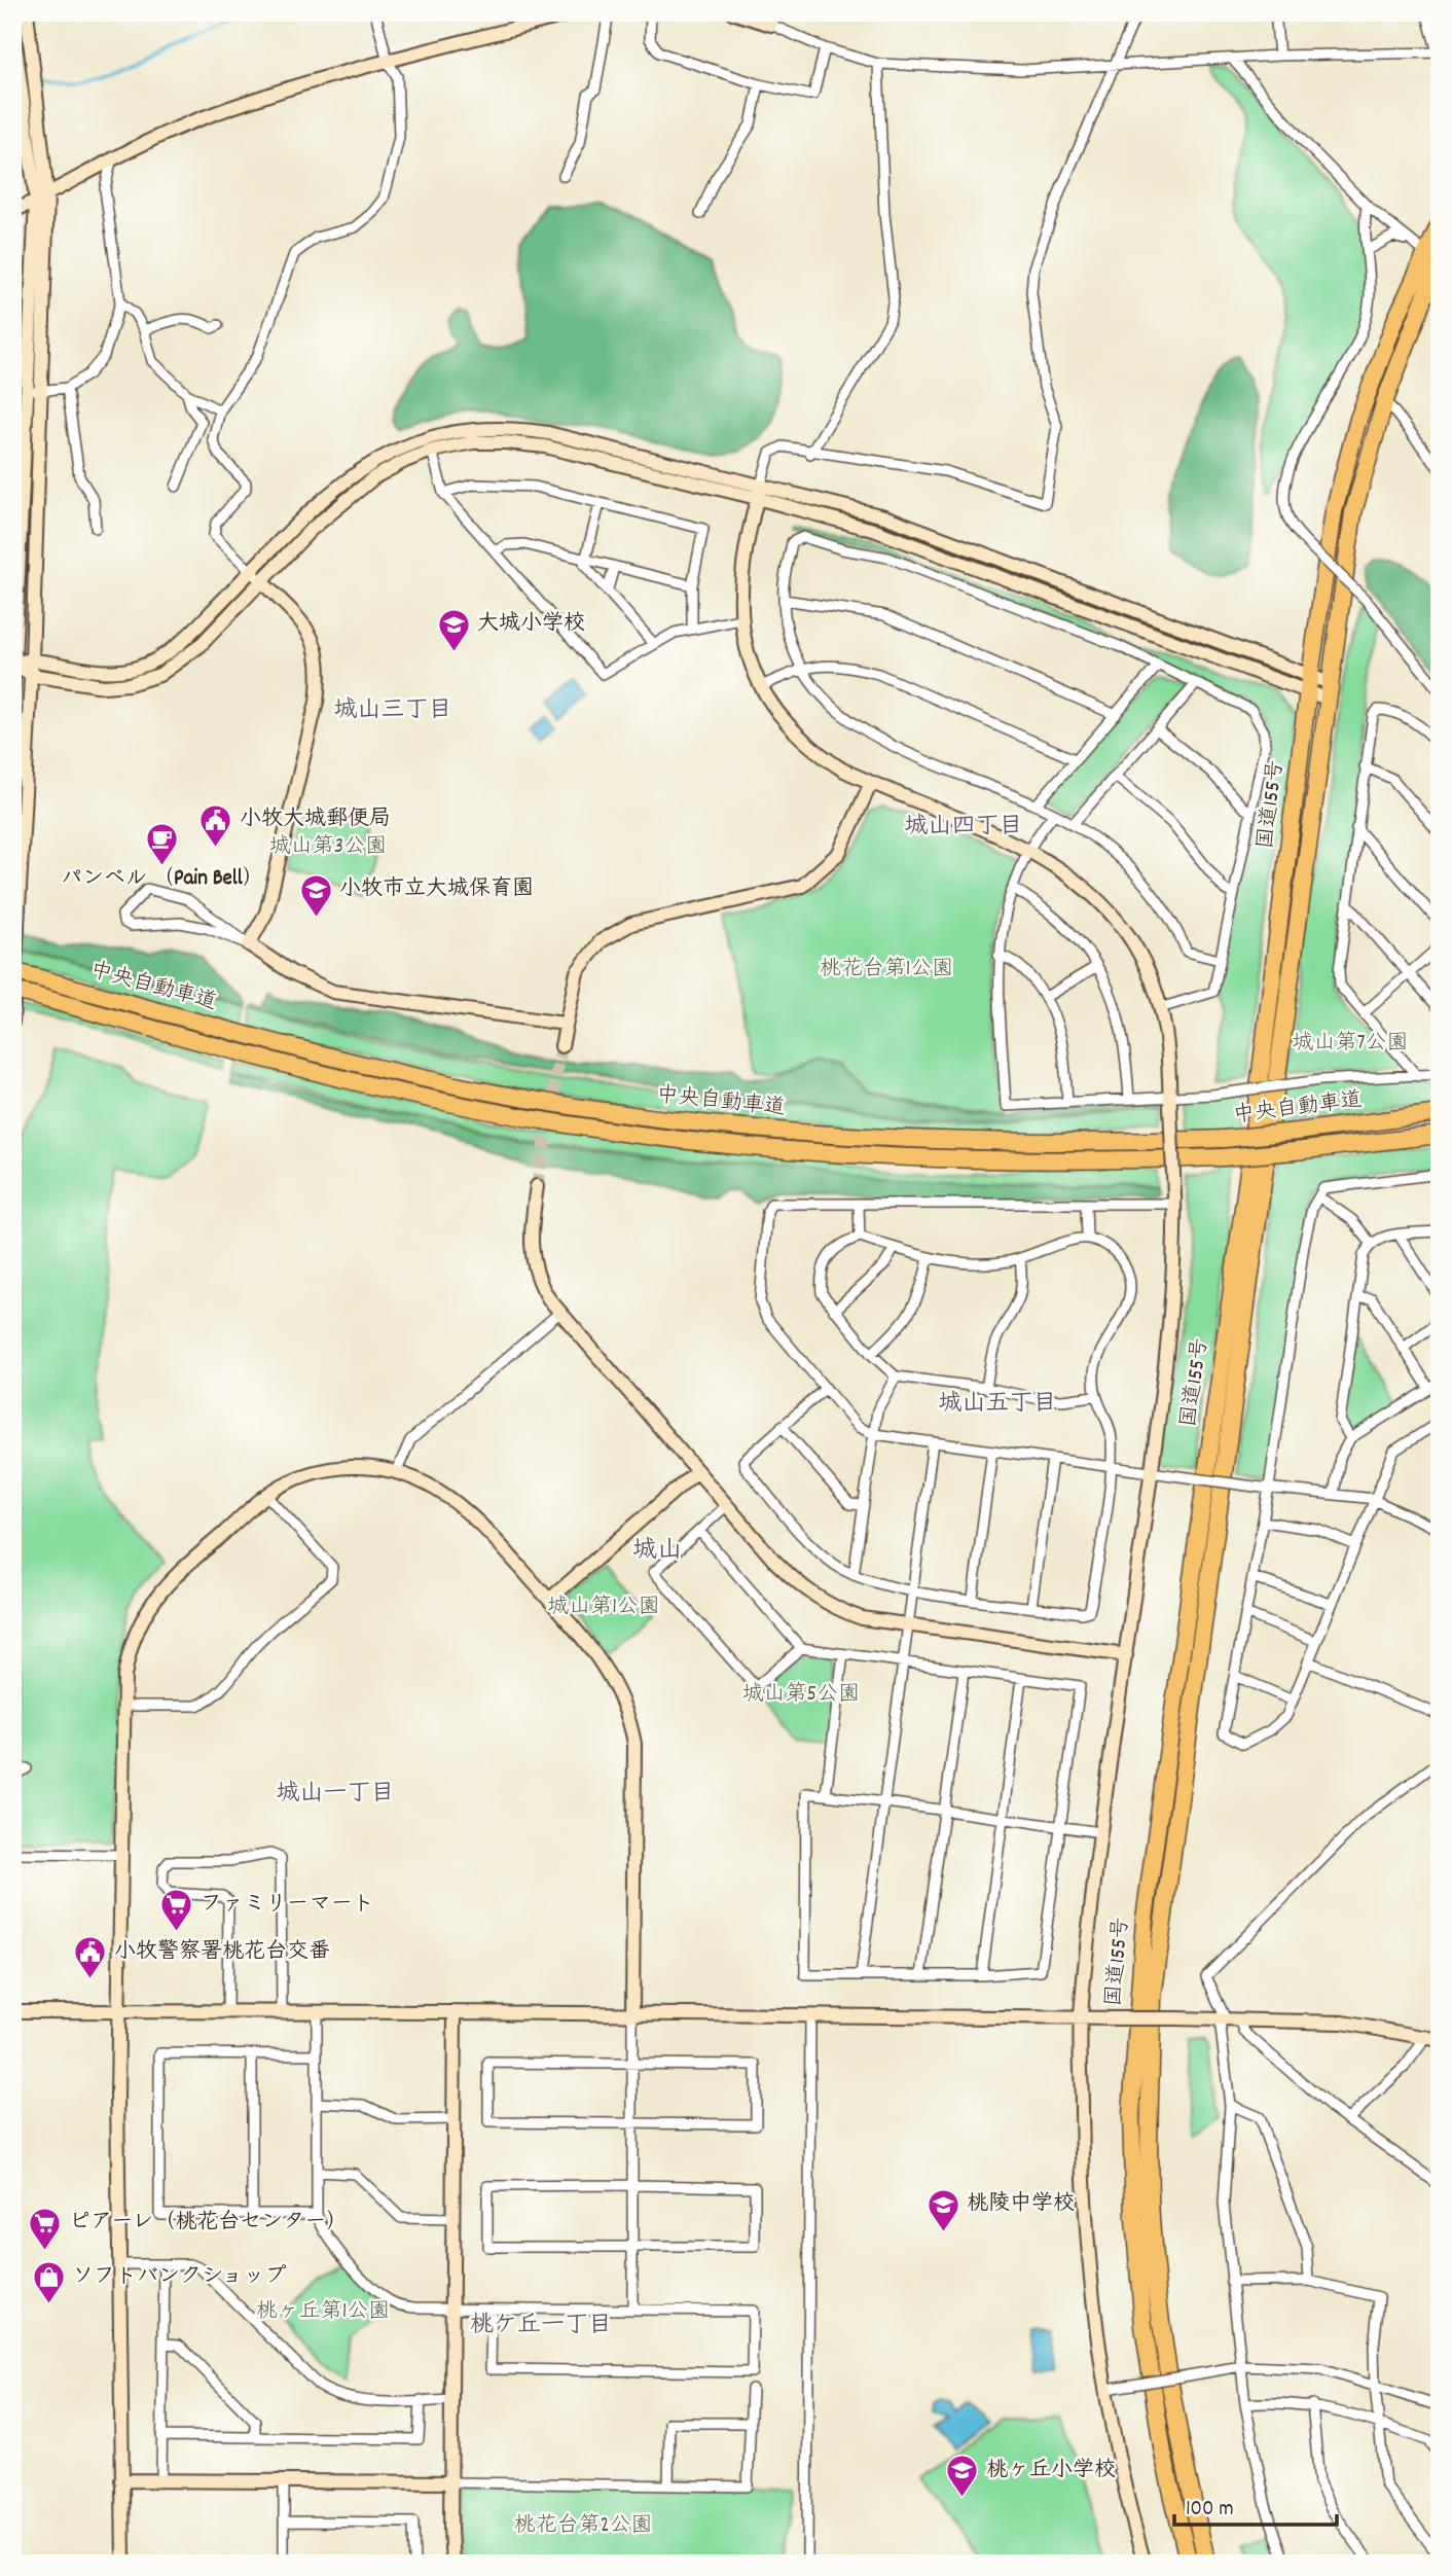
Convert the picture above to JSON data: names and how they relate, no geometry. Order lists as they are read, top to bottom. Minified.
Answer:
{"streets":{"highway":["国道155号","中央自動車道"]},"districts":["城山三丁目","城山四丁目","城山五丁目","城山","城山一丁目","桃ケ丘一丁目"],"parks":["城山第3公園","桃花台第1公園","城山第7公園","城山第1公園","城山第5公園","桃ヶ丘第1公園","桃花台第2公園"],"places":{"school or university":["大城小学校","小牧市立大城保育園","桃陵中学校","桃ヶ丘小学校"],"public building":["小牧大城郵便局","小牧警察署桃花台交番"],"cafe":["パンベル （Pain Bell）"],"supermarket":["ファミリーマート","ピアーレ（桃花台センター）"],"shop":["ソフトバンクショップ"]},"scale_bar":"100 m"}
